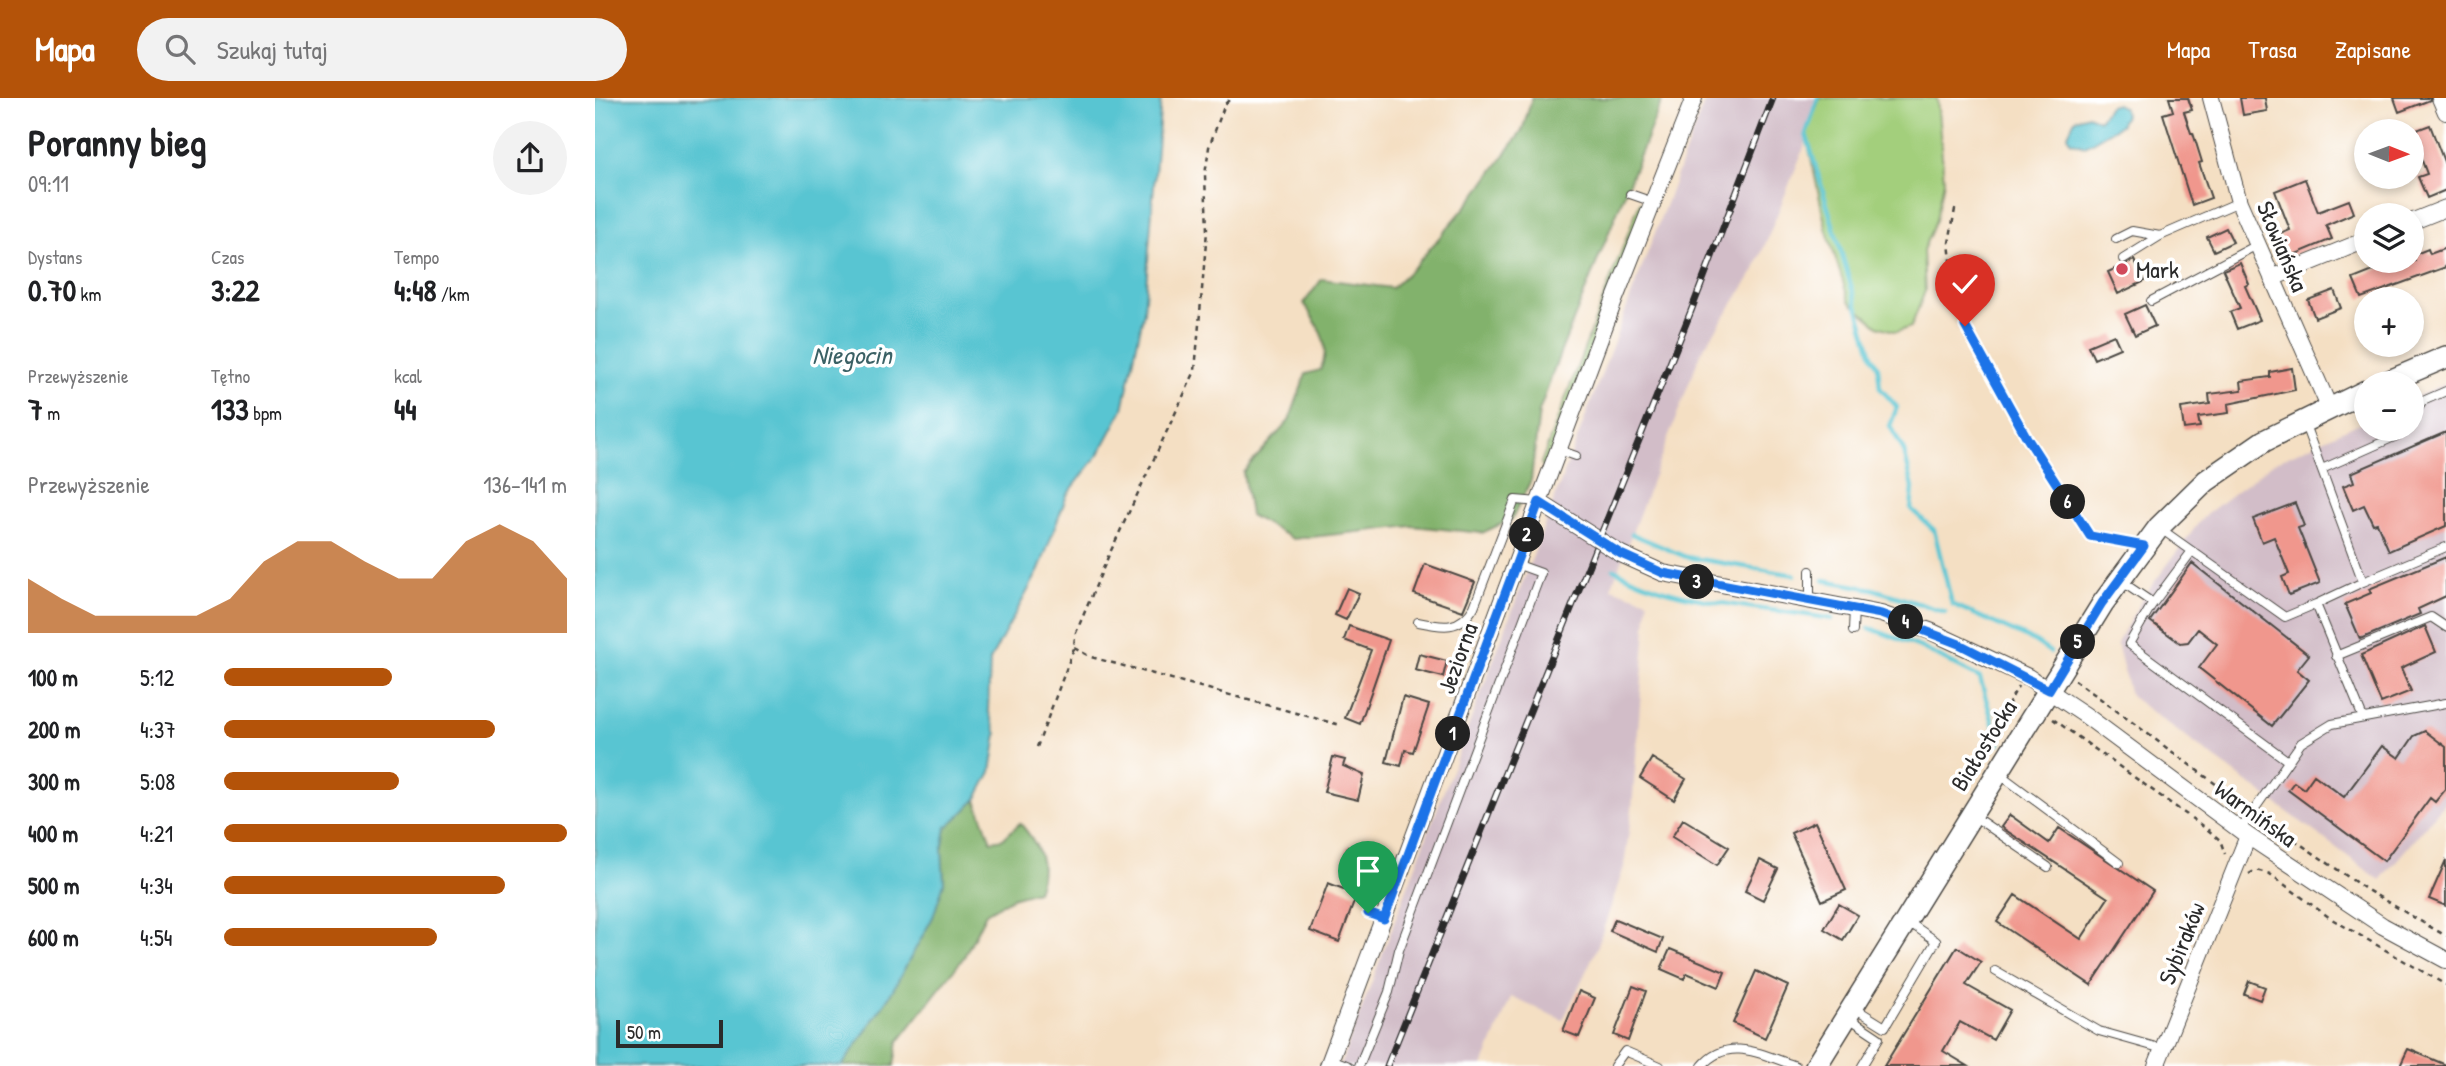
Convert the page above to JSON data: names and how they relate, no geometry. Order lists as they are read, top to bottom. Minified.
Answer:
{"streets":{"street":["Słowiańska","Jeziorna","Białostocka","Warmińska","Sybiraków"]},"crossings":[["Słowiańska","Białostocka"],["Białostocka","Warmińska"],["Warmińska","Sybiraków"]],"water":["Niegocin"],"places":["Mark"],"scale_bar":"50 m","north":"right","page":{"header":"Mapa","search":"Szukaj tutaj","nav":["Mapa","Trasa","Zapisane"],"heading":["Poranny bieg","09:11"],"map_buttons":["+","−"],"stats":[["Dystans","0.70 km"],["Czas","3:22"],["Tempo","4:48 /km"],["Przewyższenie","7 m"],["Tętno","133 bpm"],["kcal","44"]],"chart":["Przewyższenie","136–141 m"],"pins":["6","2","3","4","5","1"],"list":[{"name":"100 m","note":"5:12"},{"name":"200 m","note":"4:37"},{"name":"300 m","note":"5:08"},{"name":"400 m","note":"4:21"},{"name":"500 m","note":"4:34"},{"name":"600 m","note":"4:54"}],"scale":"50 m"}}
